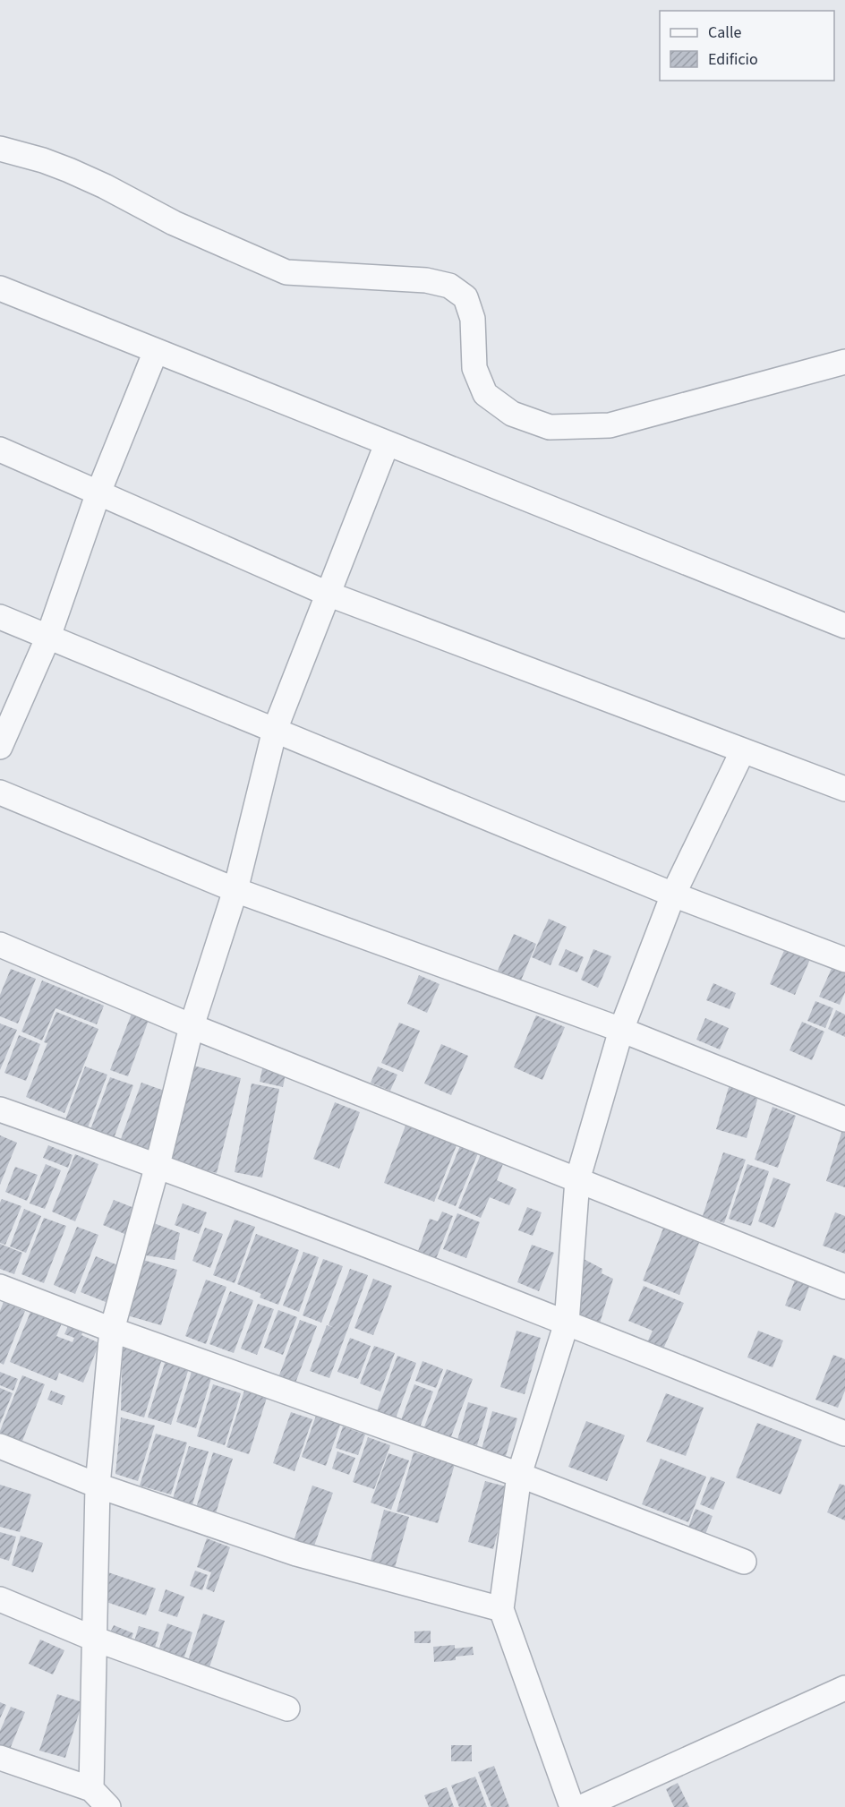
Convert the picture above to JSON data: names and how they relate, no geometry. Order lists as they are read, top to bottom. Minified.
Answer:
{"legend":["Calle","Edificio"]}
